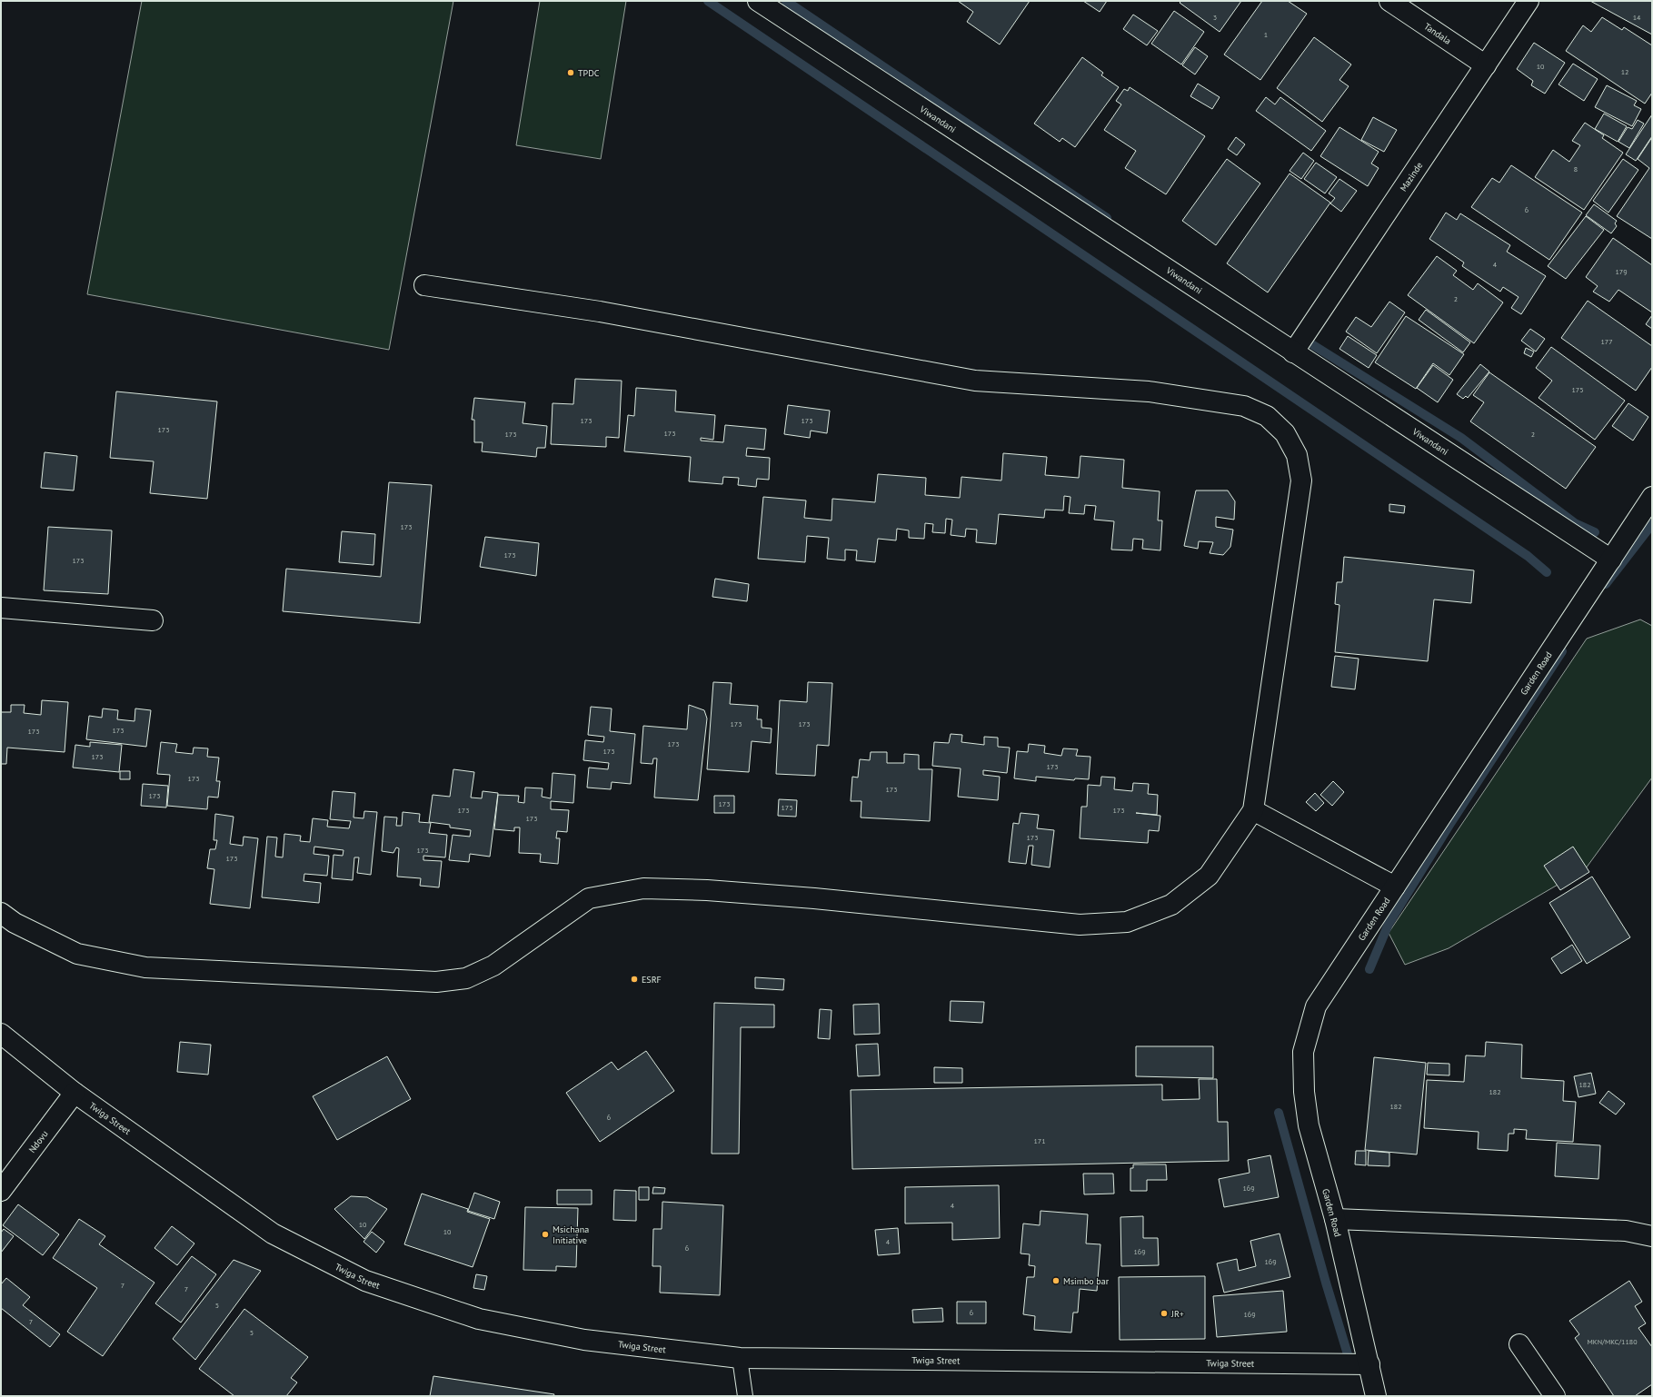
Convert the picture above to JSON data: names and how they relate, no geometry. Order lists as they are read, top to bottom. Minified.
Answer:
{"streets":{"street":["Tandala","Viwandani","Mazinde","Garden Road","Twiga Street","Ndovu"]},"crossings":[["Tandala","Mazinde"],["Viwandani","Mazinde"],["Viwandani","Garden Road"],["Garden Road","Twiga Street"],["Twiga Street","Ndovu"]],"places":["TPDC","ESRF","Msichana Initiative","Msimbo bar","JR+"],"house_numbers":["3","14","1","10","12","8","6","4","179","2","177","175","173","173","173","173","173","2","173","173","173","173","173","173","173","173","173","173","173","173","173","173","173","173","173","173","173","173","173","173","182","182","182","6","171","169","4","10","10","4","6","169","169","7","7","5","6","169","7","5","MKN/MKC/1180"]}
